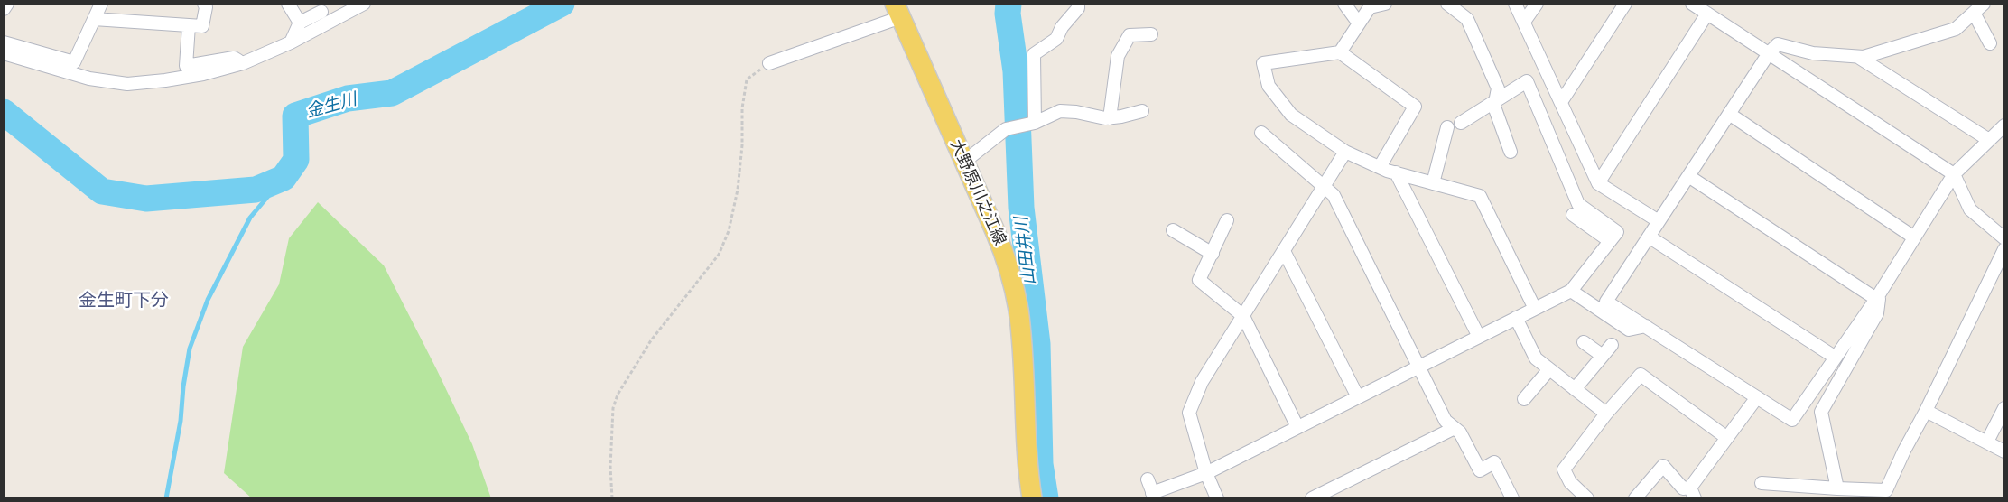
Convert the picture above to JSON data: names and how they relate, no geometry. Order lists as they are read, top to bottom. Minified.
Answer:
{"streets":{"main road":["大野原川之江線"]},"districts":["金生町下分"],"water":["金生川","山田井川"]}
